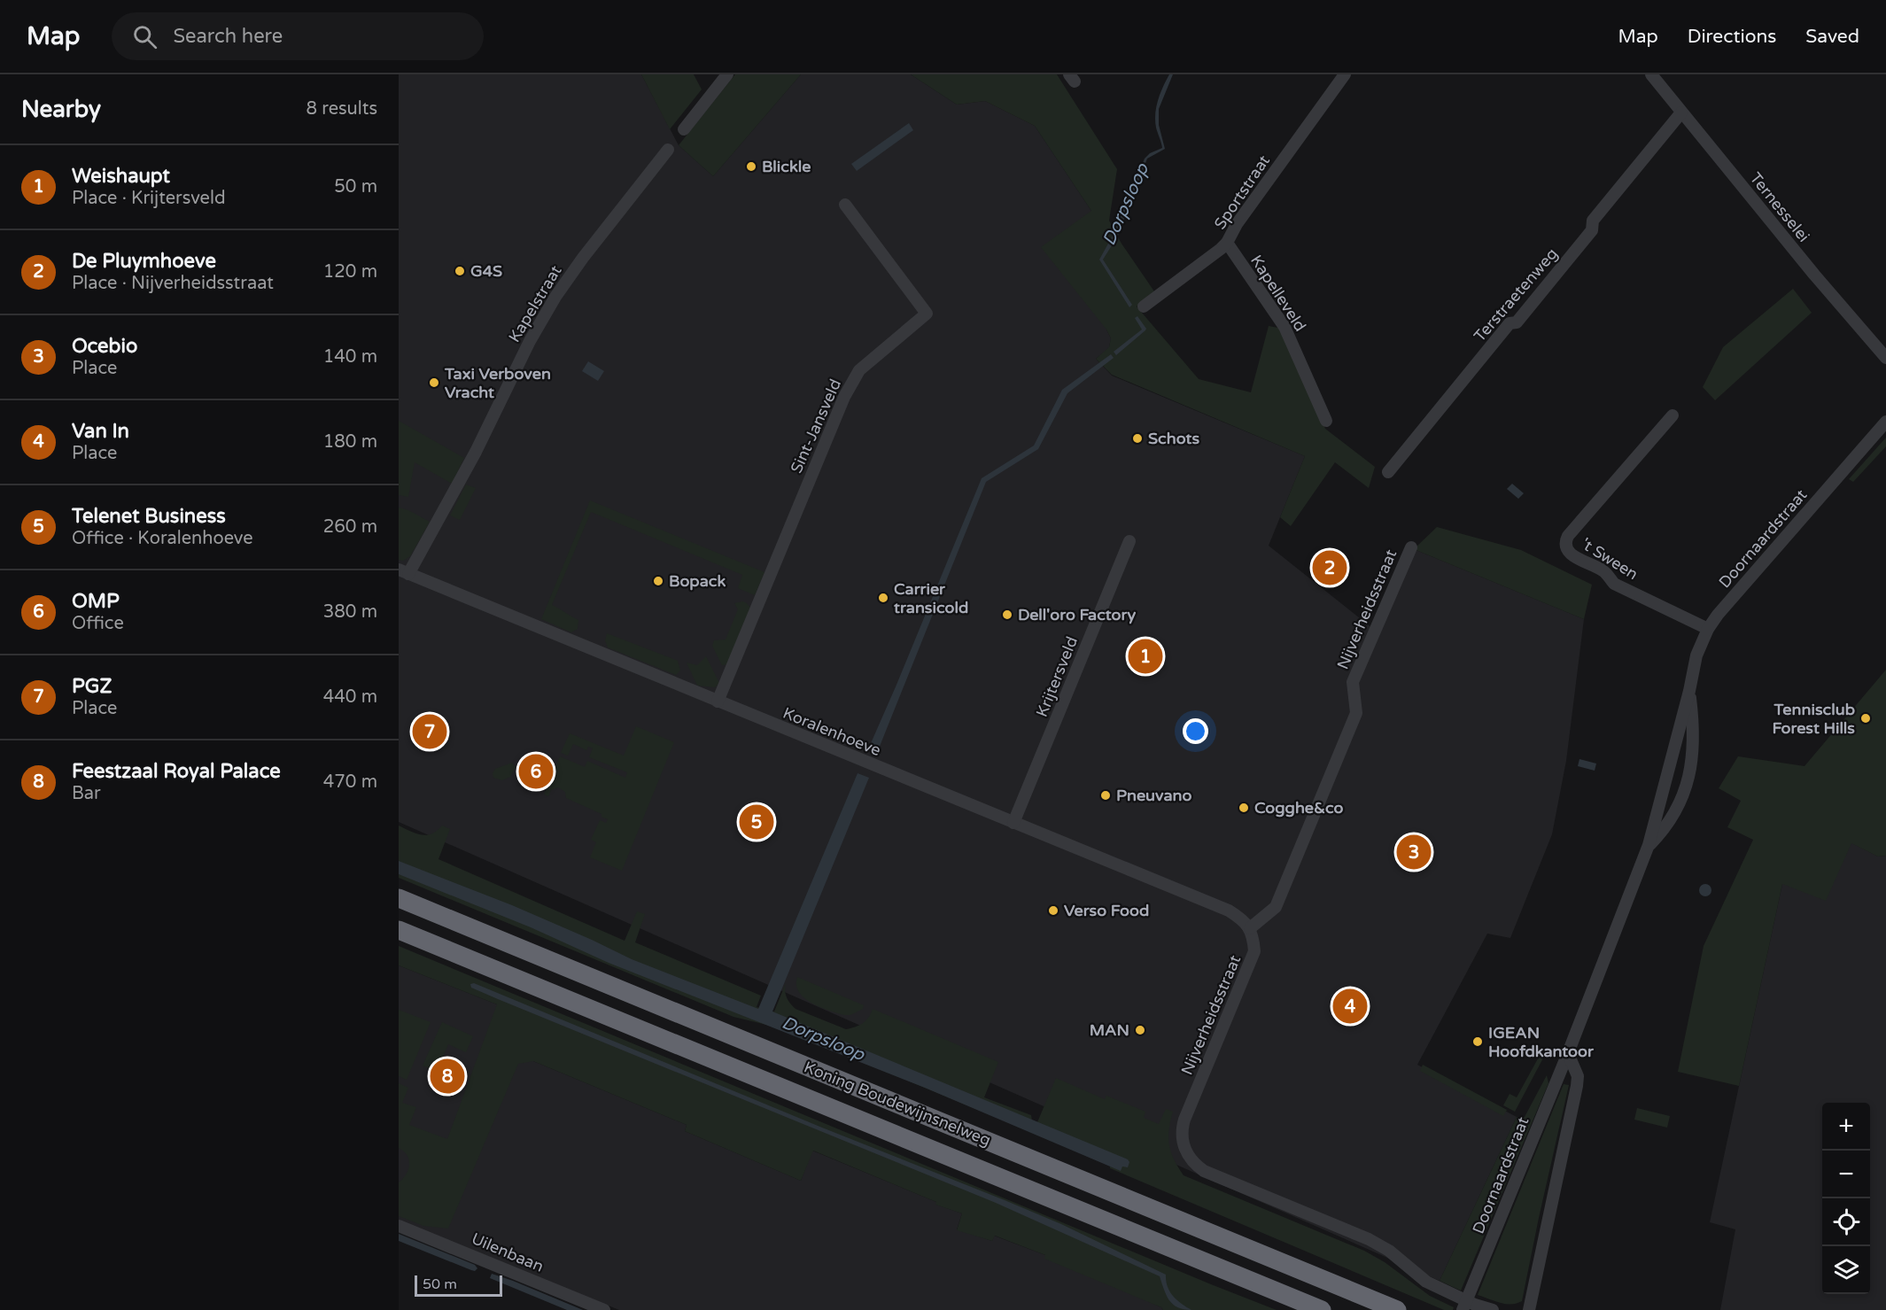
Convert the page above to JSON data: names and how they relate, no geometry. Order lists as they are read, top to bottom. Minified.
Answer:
{"streets":{"highway":["Koning Boudewijnsnelweg"],"street":["Sportstraat","Ternesselei","Kapelleveld","Terstraetenweg","Kapelstraat","Sint-Jansveld","Doornaardstraat","'t Sween","Nijverheidsstraat","Krijtersveld","Koralenhoeve","Uilenbaan"]},"crossings":[["Sportstraat","Kapelleveld"],["Ternesselei","Terstraetenweg"],["Kapelstraat","Koralenhoeve"],["Sint-Jansveld","Koralenhoeve"],["Doornaardstraat","'t Sween"],["Nijverheidsstraat","Koralenhoeve"],["Krijtersveld","Koralenhoeve"]],"water":["Dorpsloop"],"places":["Blickle","G4S","Taxi Verboven Vracht","Schots","Bopack","Carrier transicold","Dell'oro Factory","Tennisclub Forest Hills","Pneuvano","Cogghe&co","Verso Food","MAN","IGEAN Hoofdkantoor"],"scale_bar":"50 m","page":{"header":"Map","search":"Search here","nav":["Map","Directions","Saved"],"heading":["Nearby","8 results"],"list":[{"mark":"1","name":"Weishaupt","note":"Place · Krijtersveld","value":"50 m"},{"mark":"2","name":"De Pluymhoeve","note":"Place · Nijverheidsstraat","value":"120 m"},{"mark":"3","name":"Ocebio","note":"Place","value":"140 m"},{"mark":"4","name":"Van In","note":"Place","value":"180 m"},{"mark":"5","name":"Telenet Business","note":"Office · Koralenhoeve","value":"260 m"},{"mark":"6","name":"OMP","note":"Office","value":"380 m"},{"mark":"7","name":"PGZ","note":"Place","value":"440 m"},{"mark":"8","name":"Feestzaal Royal Palace","note":"Bar","value":"470 m"}],"pins":["2","1","7","6","5","3","4","8"],"map_buttons":["+","−"],"scale":"50 m"}}
